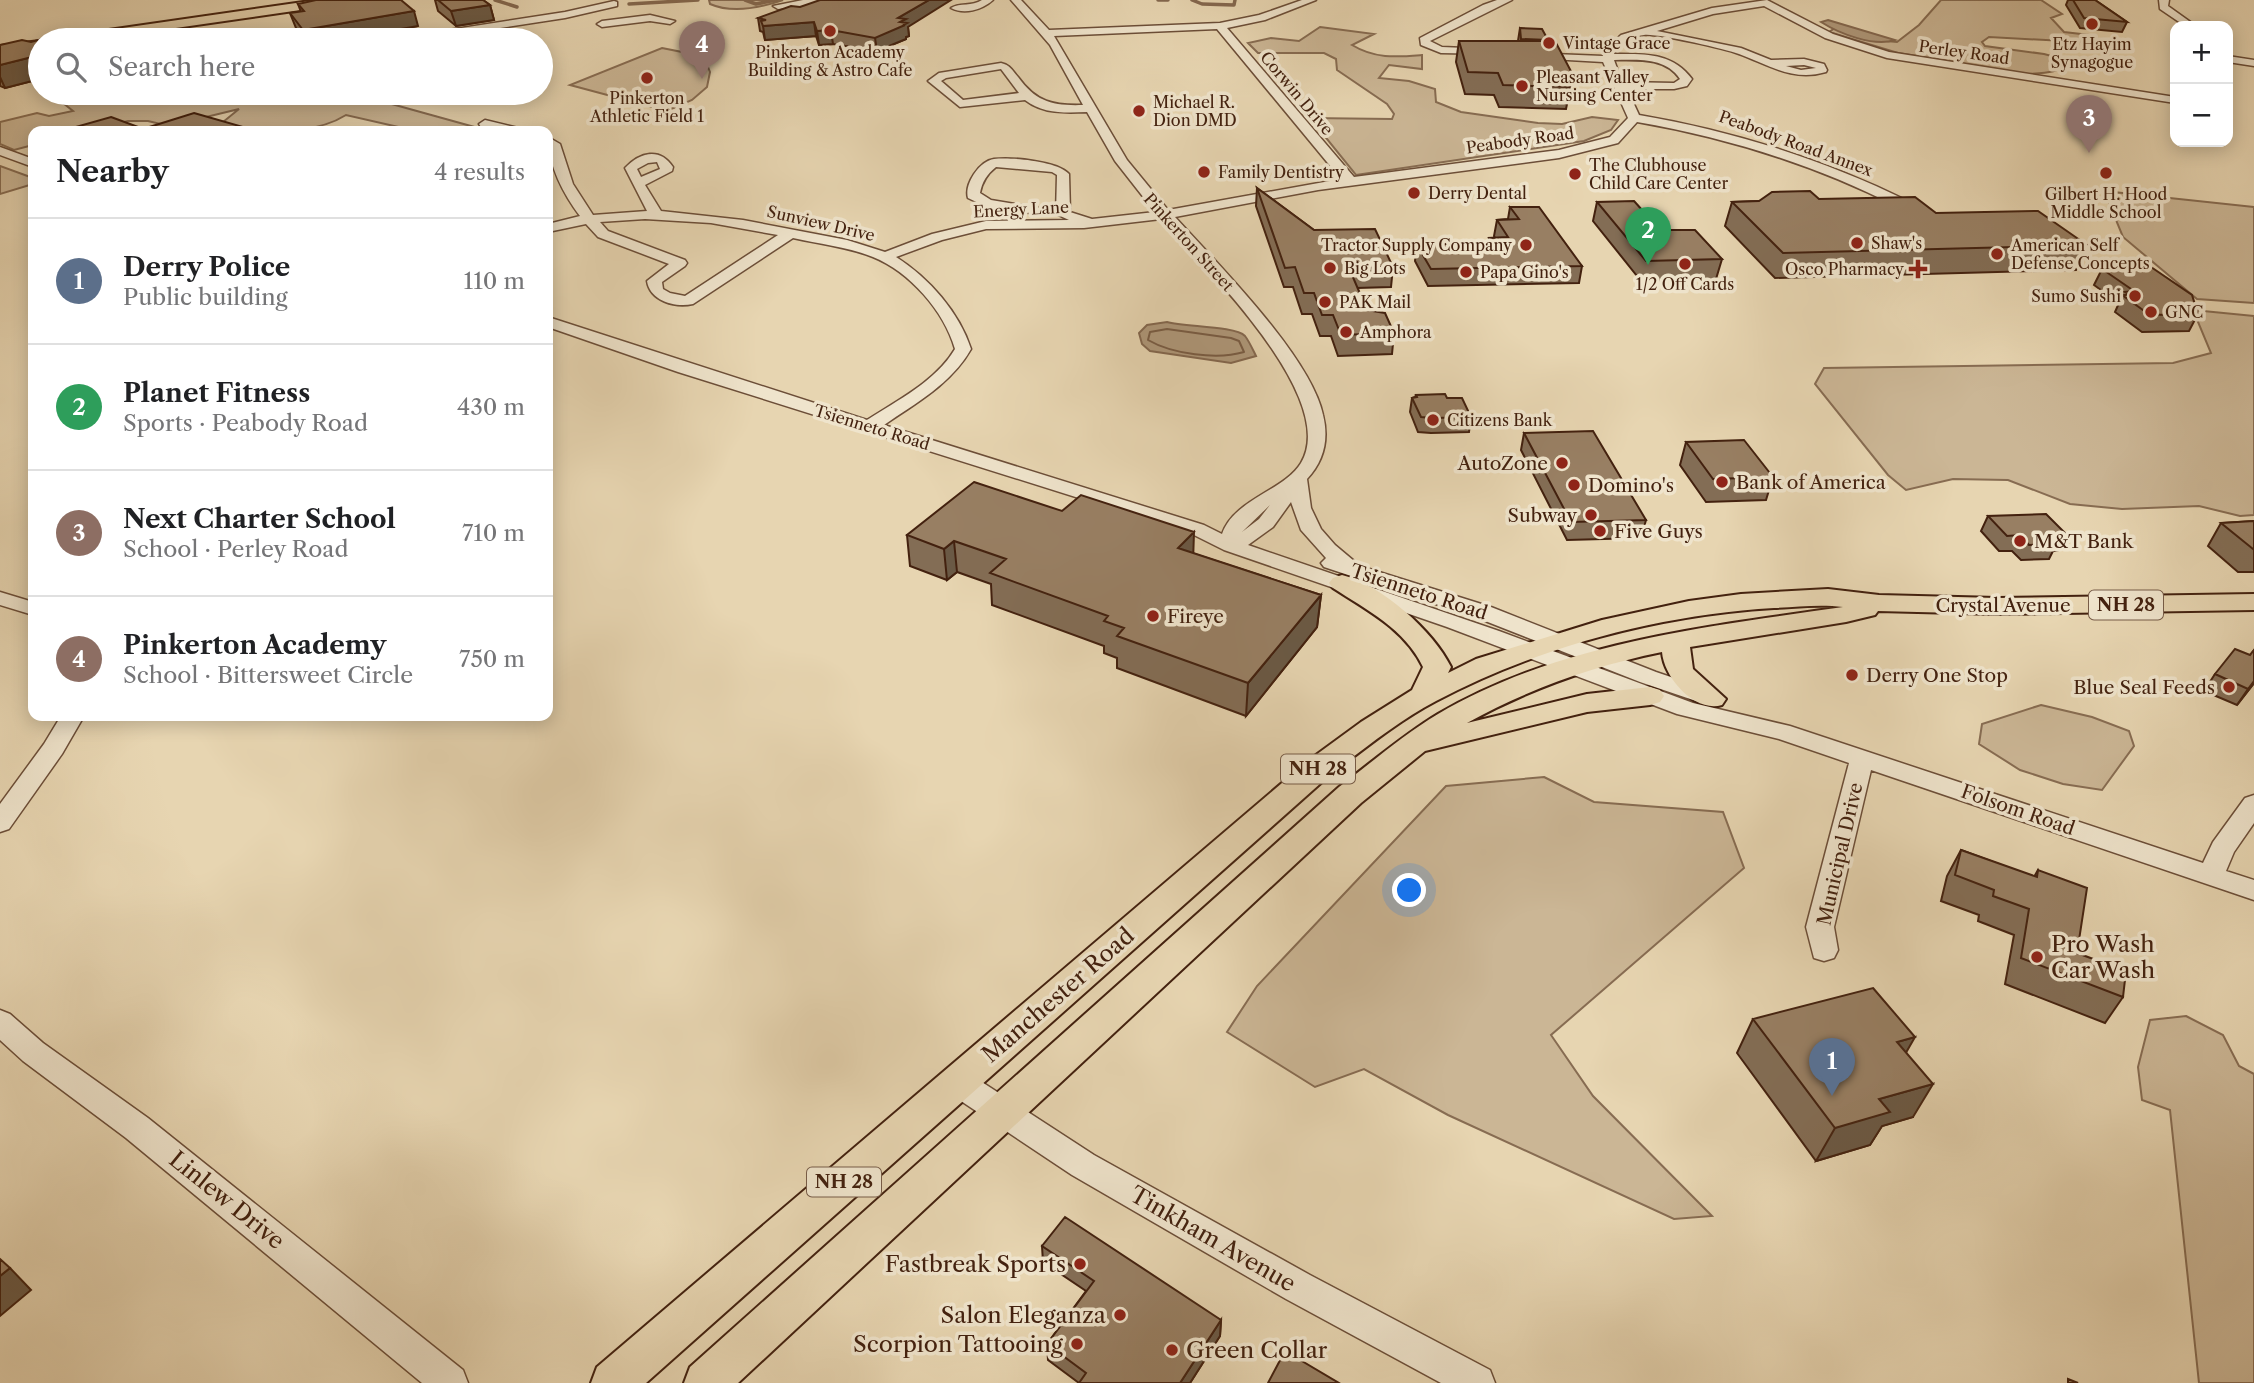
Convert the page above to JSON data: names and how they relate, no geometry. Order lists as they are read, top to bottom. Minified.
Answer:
{"streets":{"main road":["Crystal Avenue","NH 28","Manchester Road"],"street":["Perley Road","Corwin Drive","Peabody Road","Peabody Road Annex","Energy Lane","Sunview Drive","Pinkerton Street","Tsienneto Road","Folsom Road","Municipal Drive","Linlew Drive","Tinkham Avenue"]},"crossings":[["Corwin Drive","Peabody Road"],["Peabody Road","Peabody Road Annex"],["Peabody Road","Energy Lane"],["Peabody Road","Pinkerton Street"],["Energy Lane","Sunview Drive"],["Energy Lane","Pinkerton Street"],["Sunview Drive","Tsienneto Road"],["Pinkerton Street","Tsienneto Road"],["Tsienneto Road","Crystal Avenue"],["Tsienneto Road","NH 28"],["Tsienneto Road","Folsom Road"],["Tsienneto Road","Manchester Road"],["Crystal Avenue","NH 28"],["Crystal Avenue","Folsom Road"],["Crystal Avenue","Manchester Road"],["NH 28","Folsom Road"],["NH 28","Tinkham Avenue"],["Folsom Road","Municipal Drive"],["Manchester Road","Tinkham Avenue"]],"places":{"other":["Etz Hayim Synagogue","Pinkerton Academy Building & Astro Cafe","Vintage Grace","Pinkerton Athletic Field 1","Pleasant Valley Nursing Center","Michael R. Dion DMD","Family Dentistry","Gilbert H. Hood Middle School","The Clubhouse Child Care Center","Derry Dental","Shaw's","Tractor Supply Company","American Self Defense Concepts","1/2 Off Cards","Big Lots","Papa Gino's","Sumo Sushi","PAK Mail","GNC","Amphora","Citizens Bank","AutoZone","Bank of America","Domino's","Subway","Five Guys","M&T Bank","Fireye","Derry One Stop","Blue Seal Feeds","Pro Wash Car Wash","Fastbreak Sports","Salon Eleganza","Scorpion Tattooing","Green Collar"],"health":["Osco Pharmacy"]},"page":{"map_buttons":["+","−"],"pins":["4","3","2","1"],"search":"Search here","heading":["Nearby","4 results"],"list":[{"mark":"1","name":"Derry Police","note":"Public building","value":"110 m"},{"mark":"2","name":"Planet Fitness","note":"Sports · Peabody Road","value":"430 m"},{"mark":"3","name":"Next Charter School","note":"School · Perley Road","value":"710 m"},{"mark":"4","name":"Pinkerton Academy","note":"School · Bittersweet Circle","value":"750 m"}]}}
